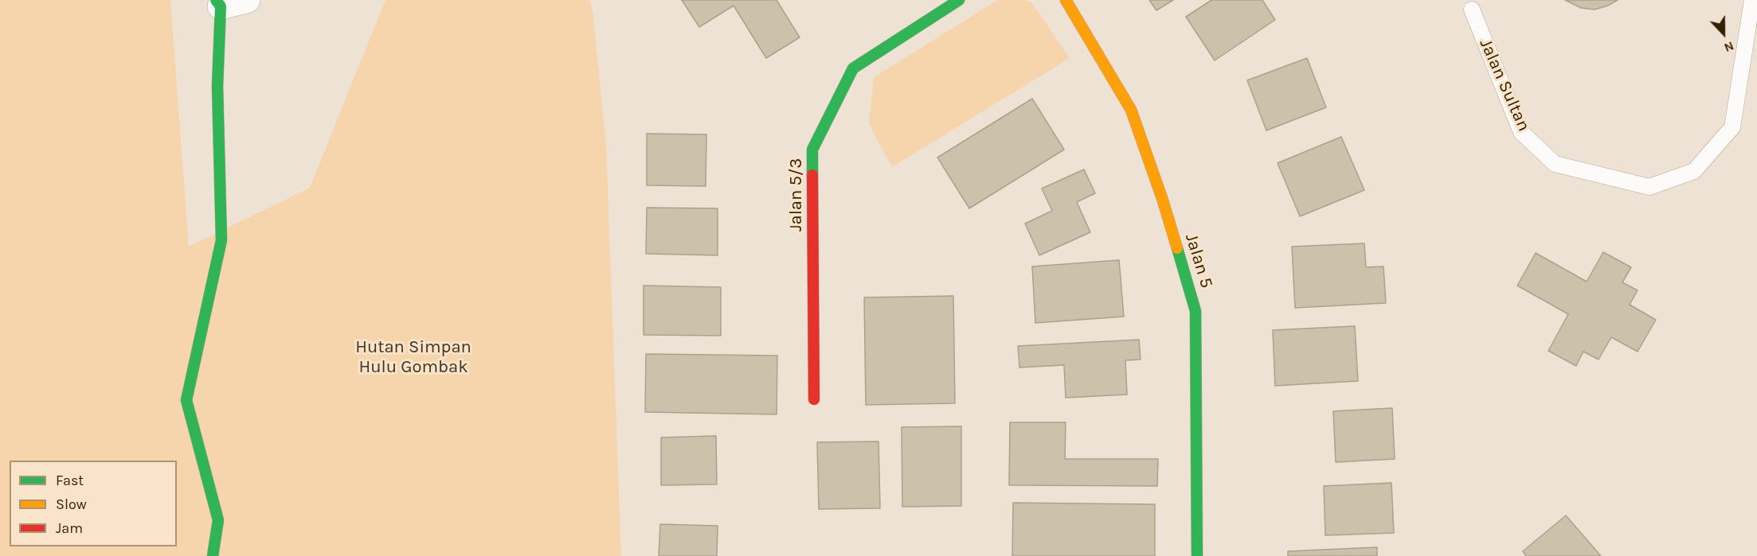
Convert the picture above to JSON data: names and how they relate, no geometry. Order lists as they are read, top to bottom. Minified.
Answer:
{"streets":{"street":["Jalan 5/3","Jalan 5"],"lane":["Jalan Sultan"]},"parks":["Hutan Simpan Hulu Gombak"],"legend":["Fast","Slow","Jam"],"north":"bottom"}
